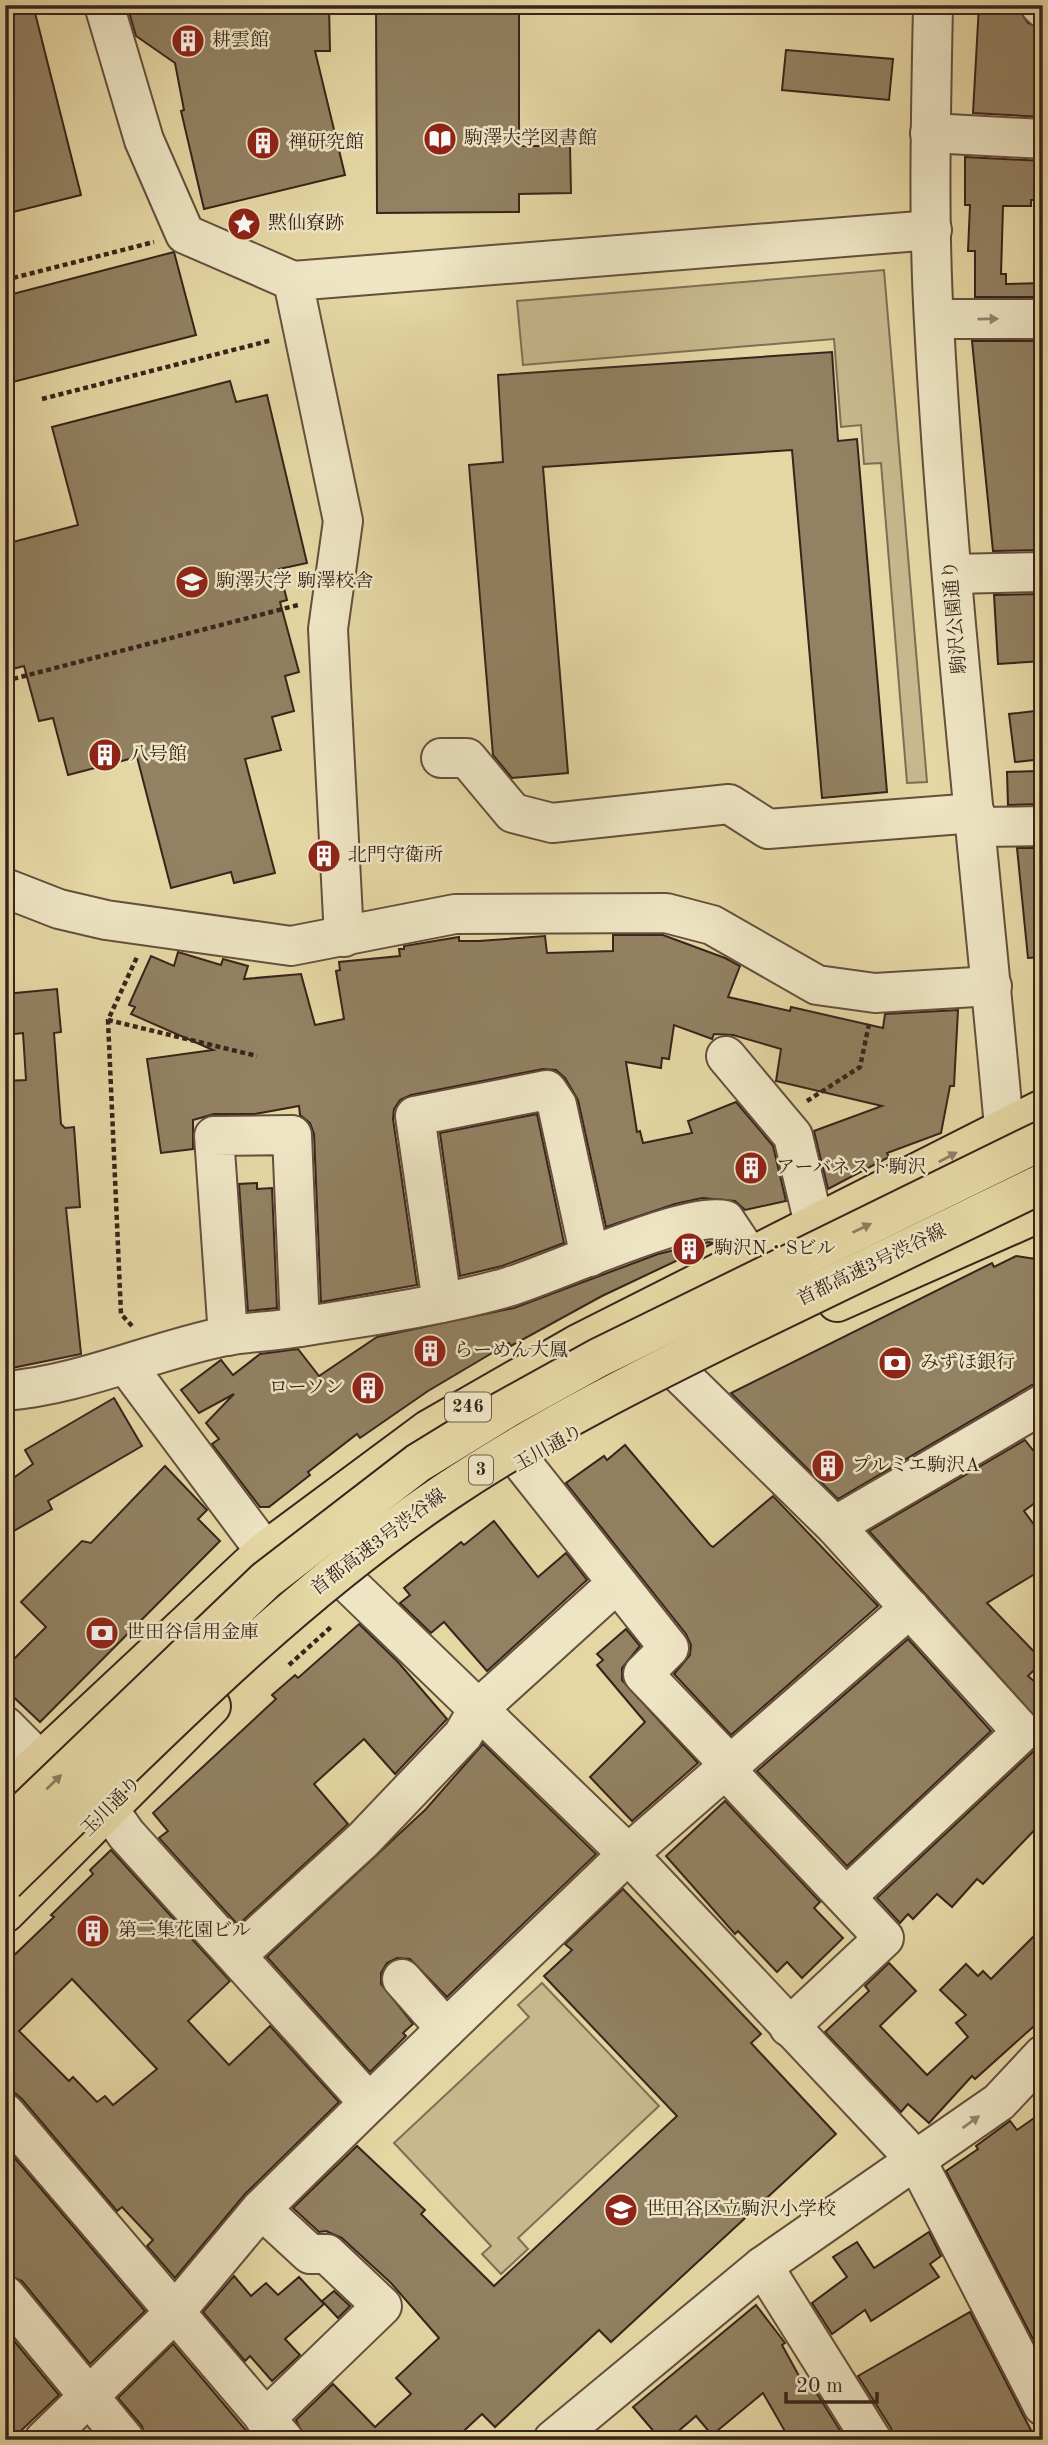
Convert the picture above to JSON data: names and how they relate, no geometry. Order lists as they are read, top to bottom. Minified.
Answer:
{"streets":{"highway":["首都高速3号渋谷線","246","玉川通り","3"],"street":["駒沢公園通り"]},"crossings":[["駒沢公園通り","首都高速3号渋谷線"],["駒沢公園通り","246"],["駒沢公園通り","玉川通り"],["首都高速3号渋谷線","玉川通り"]],"places":{"building":["耕雲館","禅研究館","八号館","北門守衛所","アーバネスト駒沢","駒沢N・Sビル","らーめん大鳳","ローソン","プルミエ駒沢A","第二集花園ビル"],"library":["駒澤大学図書館"],"place":["黙仙寮跡"],"school or university":["駒澤大学 駒澤校舎","世田谷区立駒沢小学校"],"bank":["みずほ銀行","世田谷信用金庫"]},"scale_bar":"20 m"}
